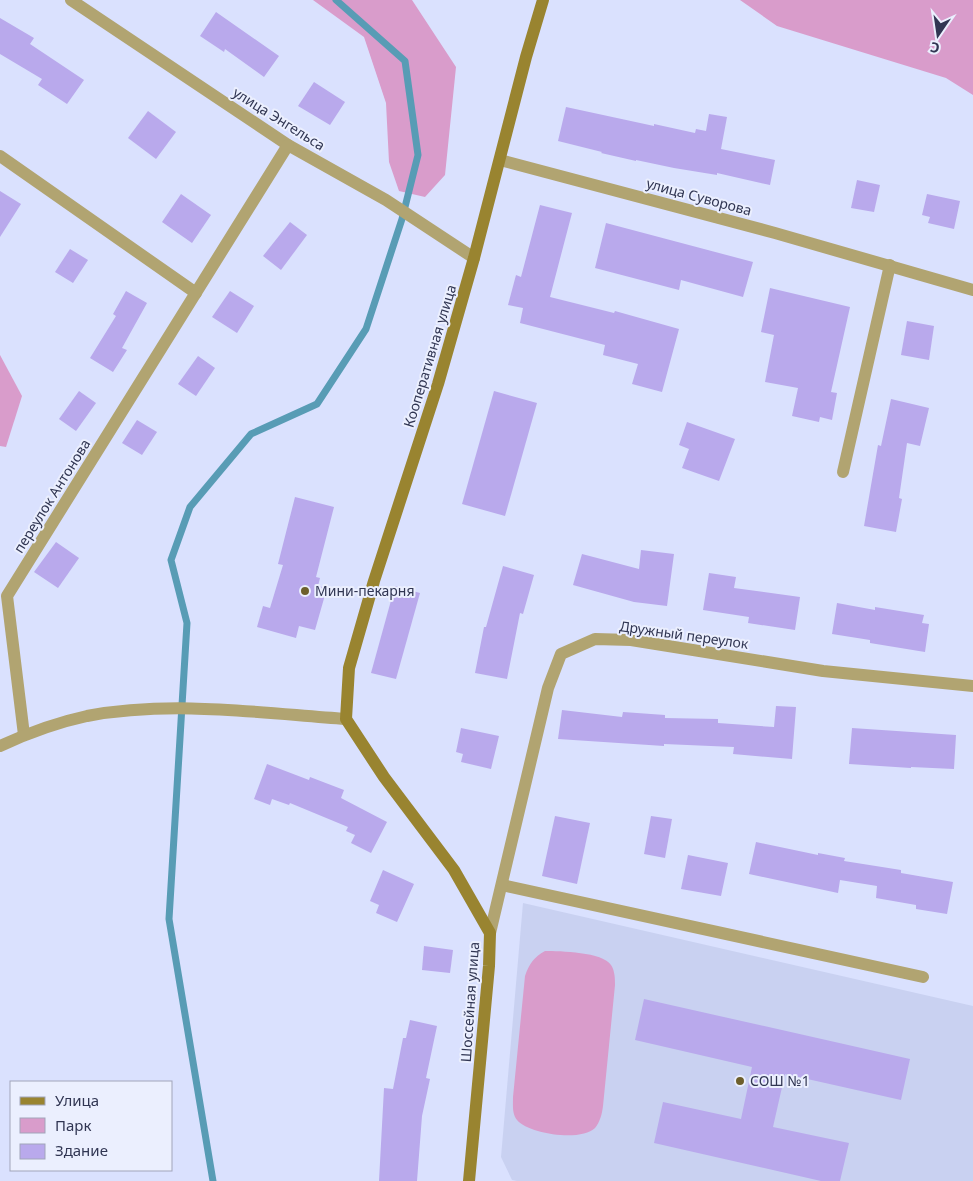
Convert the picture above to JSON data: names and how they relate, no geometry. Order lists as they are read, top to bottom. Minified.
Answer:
{"streets":{"street":["улица Энгельса","улица Суворова","Кооперативная улица","переулок Антонова","Дружный переулок","Шоссейная улица"]},"crossings":[["улица Энгельса","Кооперативная улица"],["улица Энгельса","переулок Антонова"],["улица Суворова","Кооперативная улица"],["Кооперативная улица","Шоссейная улица"],["Дружный переулок","Шоссейная улица"]],"places":["Мини-пекарня","СОШ №1"],"legend":["Улица","Парк","Здание"],"north":"bottom"}
